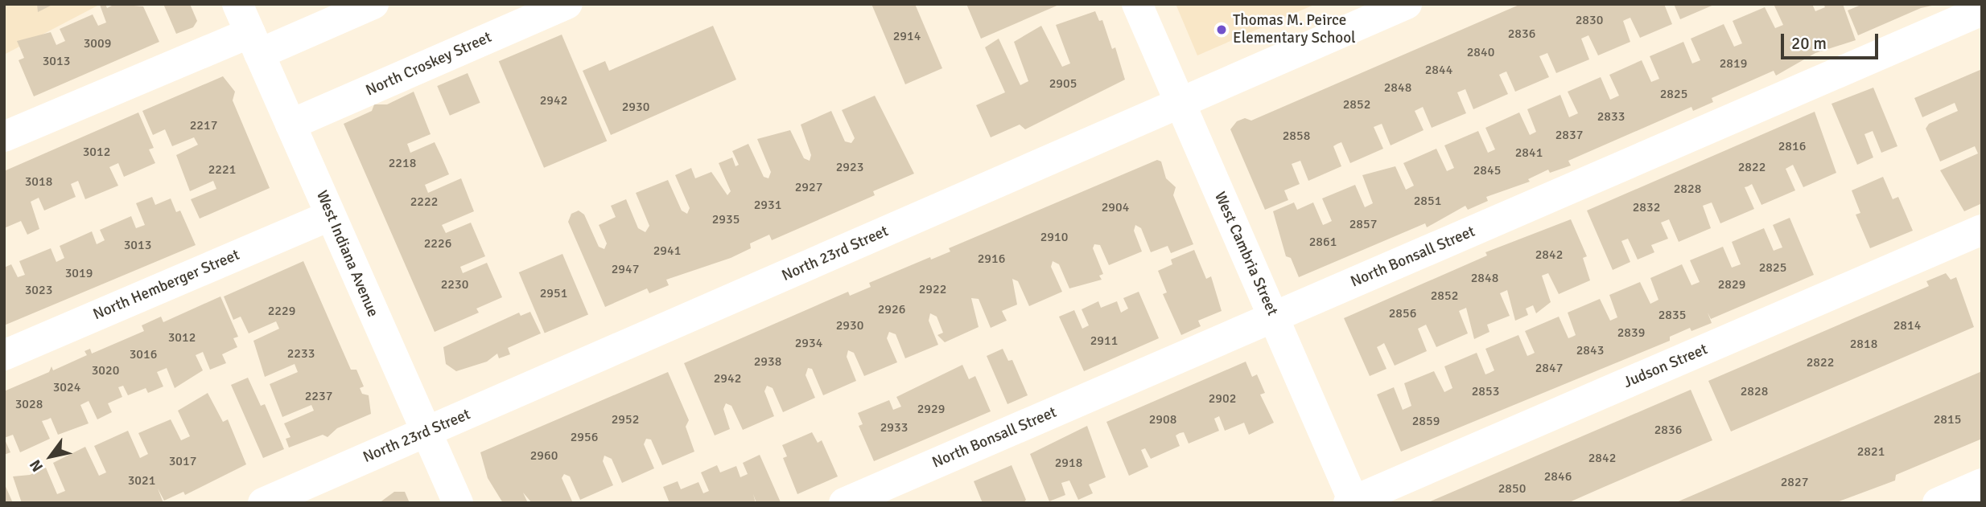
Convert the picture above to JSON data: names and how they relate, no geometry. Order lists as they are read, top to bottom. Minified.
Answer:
{"streets":{"street":["North Croskey Street","West Indiana Avenue","North 23rd Street","West Cambria Street","North Bonsall Street","North Hemberger Street","Judson Street"]},"crossings":[["North Croskey Street","West Indiana Avenue"],["West Indiana Avenue","North 23rd Street"],["West Indiana Avenue","North Hemberger Street"],["North 23rd Street","West Cambria Street"],["West Cambria Street","North Bonsall Street"],["West Cambria Street","Judson Street"]],"places":["Thomas M. Peirce Elementary School"],"house_numbers":["2830","2836","2914","3009","2840","3013","2819","2844","2905","2848","2825","2942","2852","2930","2833","2217","2837","2858","2816","3012","2841","2218","2923","2822","2221","2845","3018","2927","2828","2851","2222","2931","2904","2832","2935","2857","2910","2861","2226","3013","2941","2842","2916","2825","2947","3019","2848","2230","2829","2922","3023","2951","2852","2926","2229","2856","2835","2930","2814","2839","3012","2911","2934","2818","2843","2233","3016","2938","2822","2847","3020","2942","3024","2853","2828","2237","2902","3028","2929","2952","2908","2815","2859","2933","2836","2956","2821","2960","2842","3017","2918","2846","3021","2827","2850"],"scale_bar":"20 m","north":"bottom left"}
